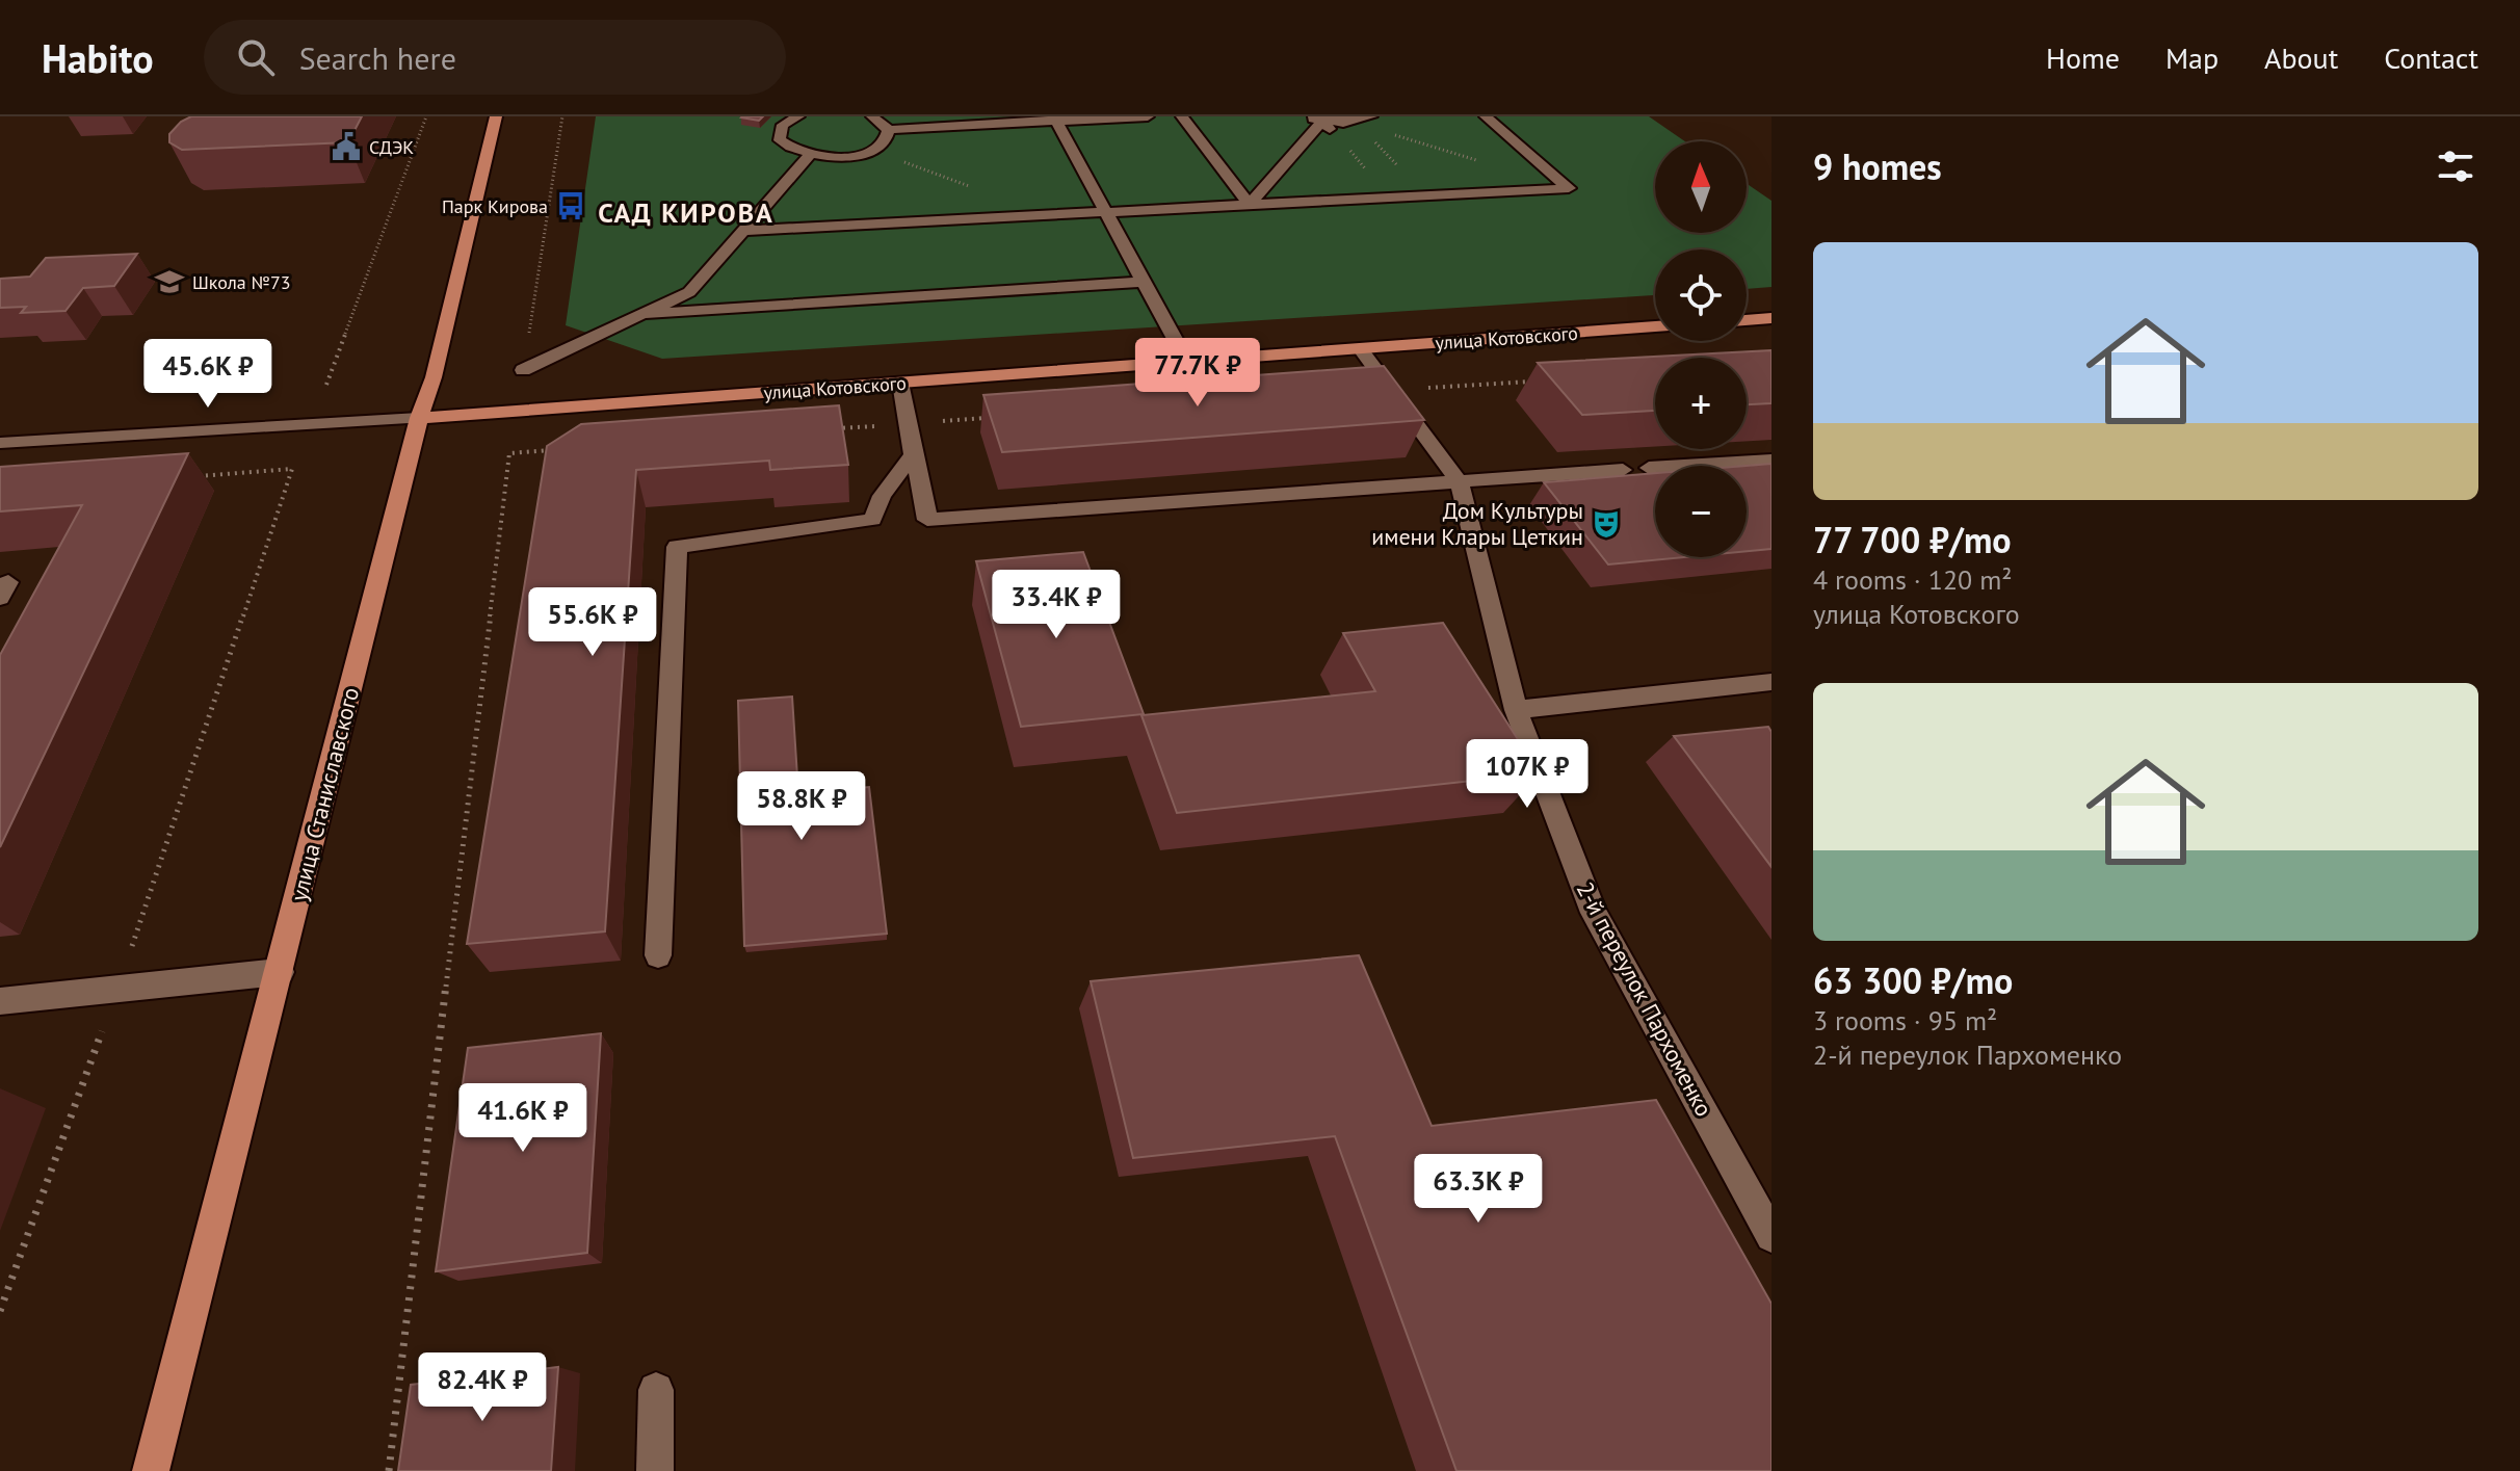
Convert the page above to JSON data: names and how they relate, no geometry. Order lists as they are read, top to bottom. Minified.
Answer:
{"streets":{"main road":["улица Котовского","улица Станиславского"],"street":["2-й переулок Пархоменко"]},"crossings":[["улица Котовского","улица Станиславского"],["улица Котовского","2-й переулок Пархоменко"]],"districts":["САД КИРОВА"],"places":{"public building":["СДЭК"],"bus stop":["Парк Кирова"],"school or university":["Школа №73"],"theatre":["Дом Культуры имени Клары Цеткин"]},"north":"top","page":{"header":"Habito","search":"Search here","nav":["Home","Map","About","Contact"],"heading":"9 homes","map_buttons":["+","−"],"list":[{"name":"77 700 ₽/mo","note":"4 rooms · 120 m² · улица Котовского"},{"name":"63 300 ₽/mo","note":"3 rooms · 95 m² · 2-й переулок Пархоменко"}],"price":["77.7K ₽","45.6K ₽","33.4K ₽","55.6K ₽","107K ₽","58.8K ₽","41.6K ₽","63.3K ₽","82.4K ₽"]}}
